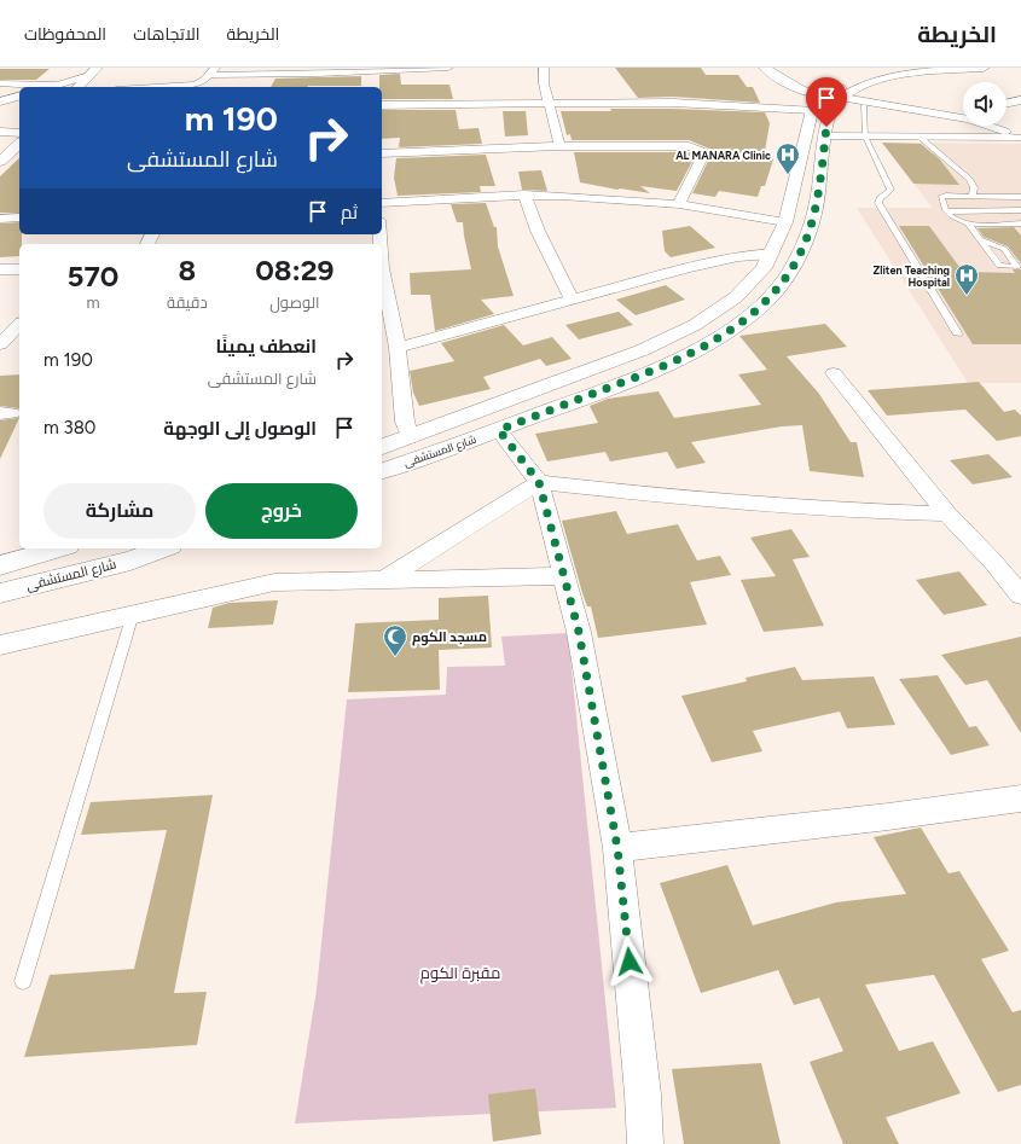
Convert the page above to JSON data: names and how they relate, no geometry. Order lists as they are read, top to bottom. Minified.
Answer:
{"streets":{"main road":["شارع المستشفى"]},"parks":["مقبرة الكوم"],"places":{"hospital":["AL MANARA Clinic","Zliten Teaching Hospital"],"mosque":["مسجد الكوم"]},"page":{"header":"الخريطة","nav":["الخريطة","الاتجاهات","المحفوظات"],"turn":["190 m","شارع المستشفى"],"then":"ثم","eta":["08:29","الوصول","8","دقيقة","570","m"],"list":[{"name":"انعطف يمينًا","note":"شارع المستشفى","value":"190 m"},{"name":"الوصول إلى الوجهة","value":"380 m"}],"buttons":["خروج","مشاركة"]}}
